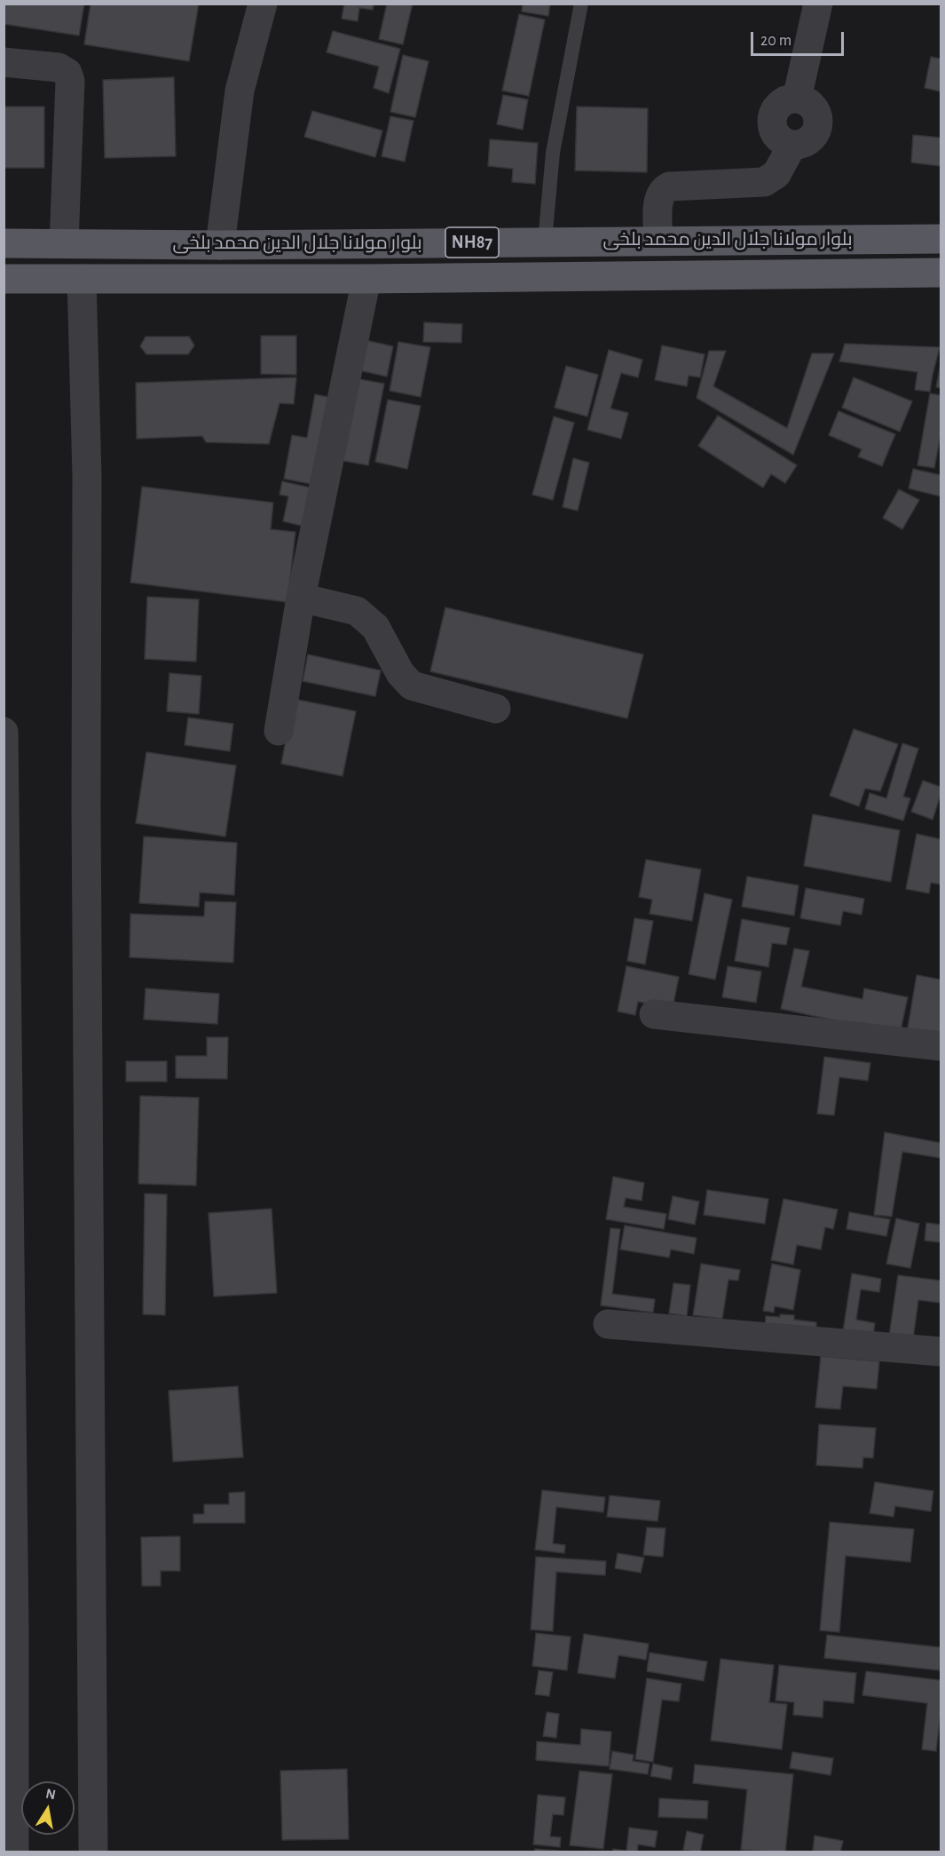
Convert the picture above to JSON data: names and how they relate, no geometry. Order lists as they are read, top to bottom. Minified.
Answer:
{"streets":{"main road":["بلوار مولانا جلال الدین محمد بلخی","NH87"]},"scale_bar":"20 m","north":"top"}
